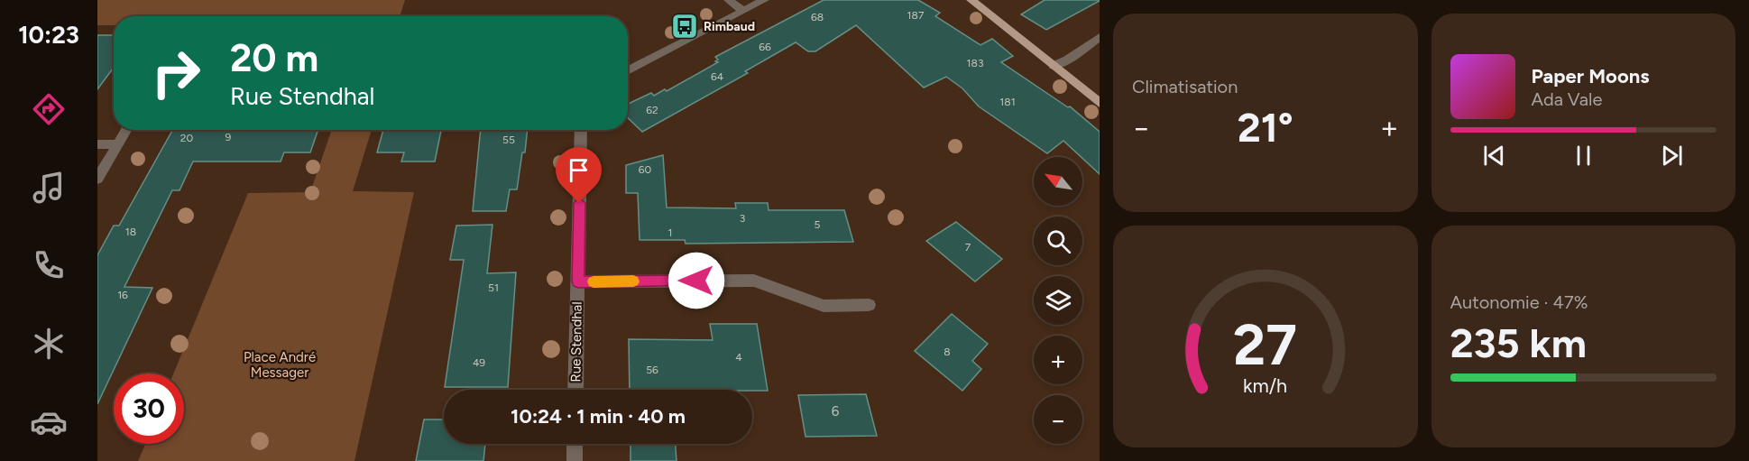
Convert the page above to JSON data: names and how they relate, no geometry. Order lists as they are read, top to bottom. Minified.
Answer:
{"streets":{"street":["Rue Stendhal"]},"parks":["Place André Messager"],"places":{"bus stop":["Rimbaud"]},"house_numbers":["187","68","66","183","64","181","62","9","20","55","60","3","5","18","1","7","51","16","8","4","49","56","6"],"north":"top left","page":{"tabs":"10:23","tile":["Climatisation",["Autonomie · 47%","235 km"]],"turn":["20 m","Rue Stendhal"],"song":["Paper Moons","Ada Vale"],"heat":["−","21°","+"],"map_buttons":["+","−"],"limit":"30","trip":"10:24 · 1 min · 40 m","gauge":["27","km/h"]}}
